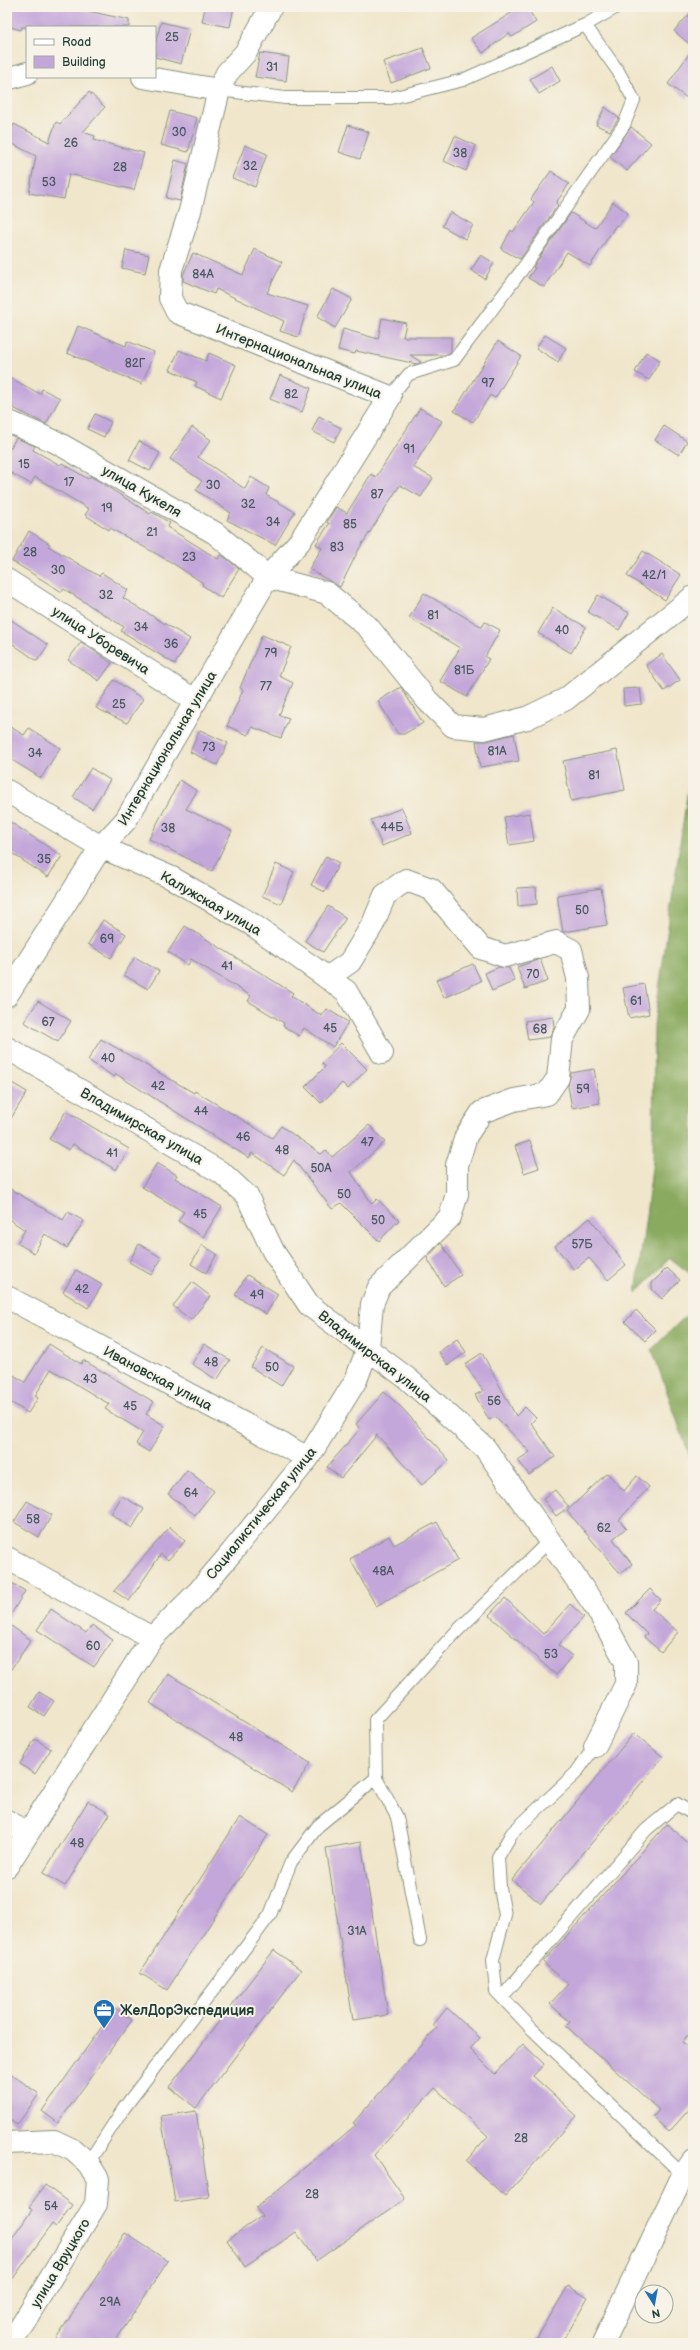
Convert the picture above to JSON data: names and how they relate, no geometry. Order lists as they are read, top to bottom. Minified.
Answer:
{"streets":{"street":["Интернациональная улица","улица Кукеля","улица Уборевича","Калужская улица","Владимирская улица","Ивановская улица","Социалистическая улица","улица Вруцкого"]},"crossings":[["Интернациональная улица","улица Кукеля"],["Интернациональная улица","улица Уборевича"],["Интернациональная улица","Калужская улица"],["Калужская улица","Социалистическая улица"],["Владимирская улица","Социалистическая улица"],["Ивановская улица","Социалистическая улица"]],"places":{"office":["ЖелДорЭкспедиция"]},"house_numbers":["25","31","30","26","38","32","28","53","84А","82Г","97","82","91","15","17","30","87","32","19","34","85","21","83","28","23","30","42/1","32","81","34","40","36","79","81Б","77","25","73","81А","34","81","44Б","38","35","50","69","41","70","61","67","45","68","40","42","59","44","46","47","48","41","50А","50","45","50","57Б","42","49","48","50","43","56","45","64","58","62","48А","60","53","48","48","31А","28","28","54","29А"],"legend":["Road","Building"],"north":"bottom"}
